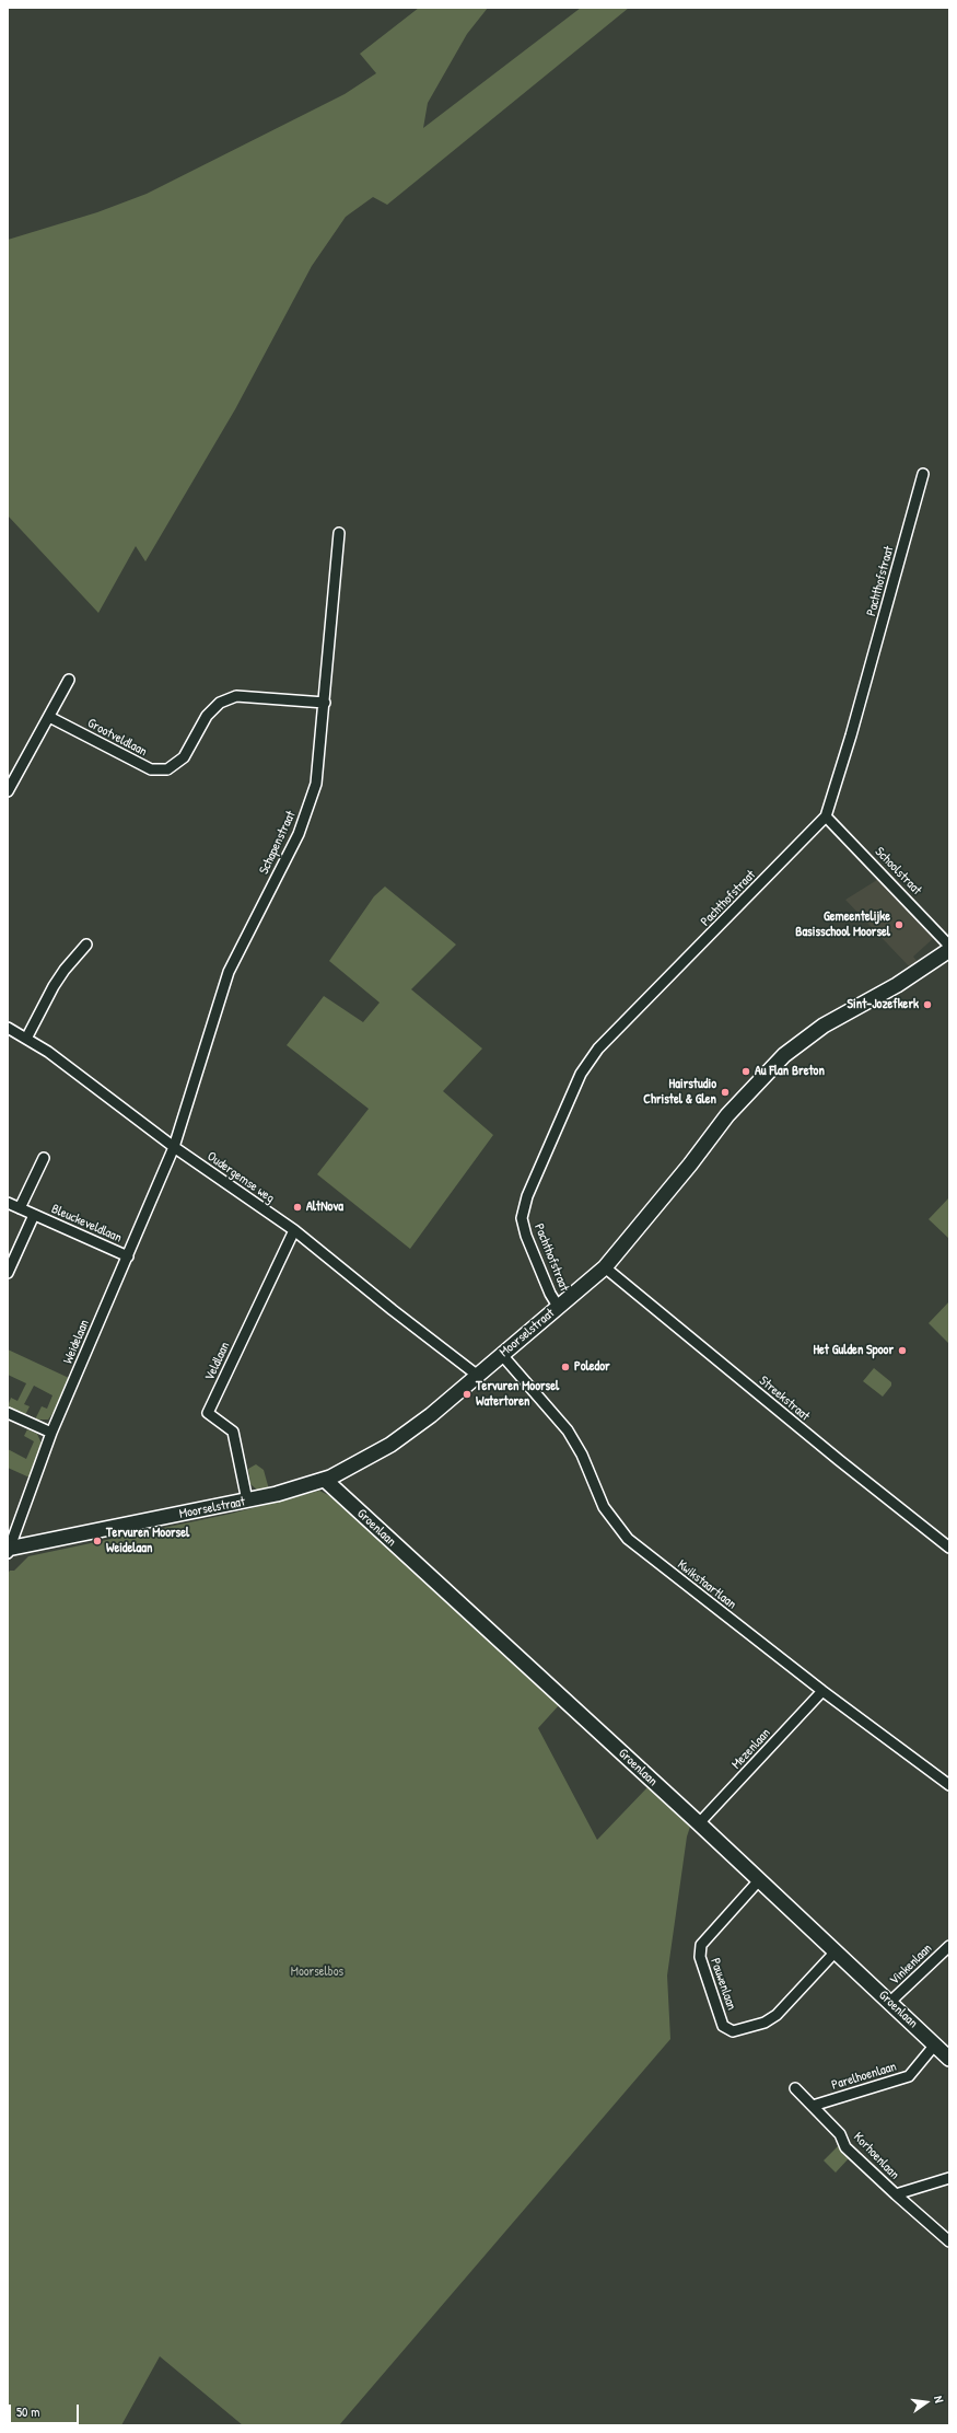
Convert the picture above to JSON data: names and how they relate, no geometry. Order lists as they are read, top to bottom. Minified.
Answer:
{"streets":{"street":["Pachthofstraat","Grootveldlaan","Schapenstraat","Schoolstraat","Oudergemse weg","Bleuckeveldlaan","Moorselstraat","Weidelaan","Veldlaan","Streekstraat","Groenlaan","Kwikstaartlaan","Mezenlaan","Vinkenlaan","Pauwenlaan","Parelhoenlaan","Korhoenlaan"]},"crossings":[["Pachthofstraat","Schoolstraat"],["Pachthofstraat","Moorselstraat"],["Grootveldlaan","Schapenstraat"],["Schapenstraat","Oudergemse weg"],["Schapenstraat","Weidelaan"],["Oudergemse weg","Moorselstraat"],["Oudergemse weg","Weidelaan"],["Oudergemse weg","Veldlaan"],["Bleuckeveldlaan","Weidelaan"],["Moorselstraat","Weidelaan"],["Moorselstraat","Veldlaan"],["Moorselstraat","Streekstraat"],["Moorselstraat","Groenlaan"],["Moorselstraat","Kwikstaartlaan"],["Groenlaan","Mezenlaan"],["Groenlaan","Vinkenlaan"],["Groenlaan","Pauwenlaan"],["Groenlaan","Parelhoenlaan"],["Kwikstaartlaan","Mezenlaan"],["Parelhoenlaan","Korhoenlaan"]],"parks":["Moorselbos"],"places":["Gemeentelijke Basisschool Moorsel","Sint-Jozefkerk","Au Flan Breton","Hairstudio Christel & Glen","AltNova","Het Gulden Spoor","Poledor","Tervuren Moorsel Watertoren","Tervuren Moorsel Weidelaan"],"scale_bar":"50 m","north":"right"}
